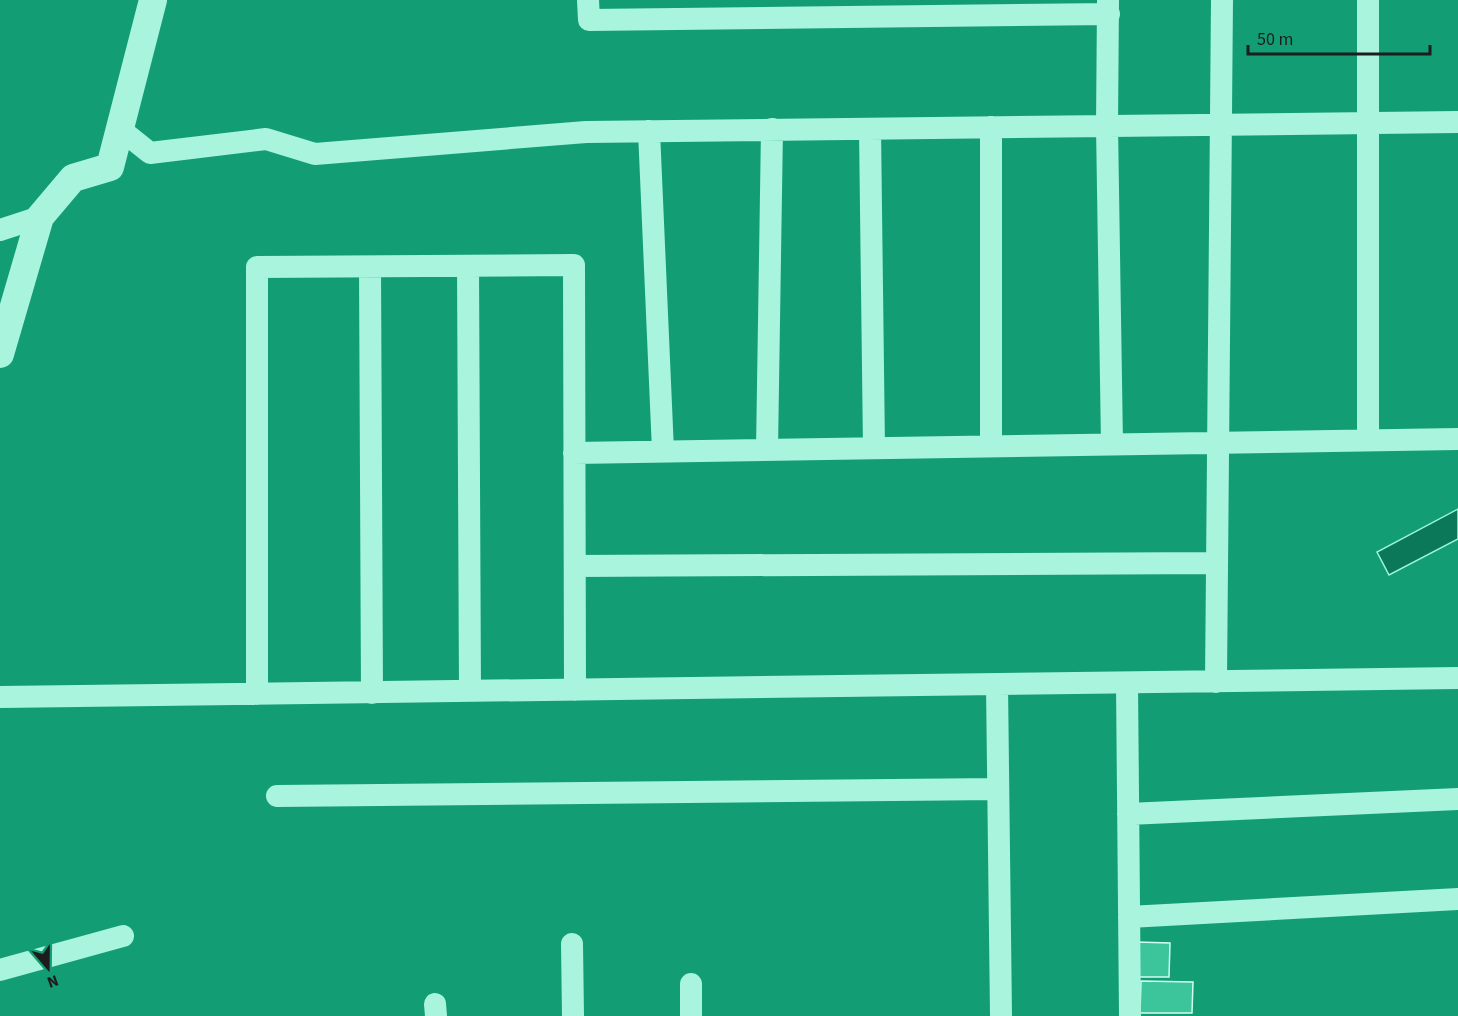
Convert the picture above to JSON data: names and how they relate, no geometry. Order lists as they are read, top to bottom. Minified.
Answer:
{"scale_bar":"50 m","north":"bottom"}
